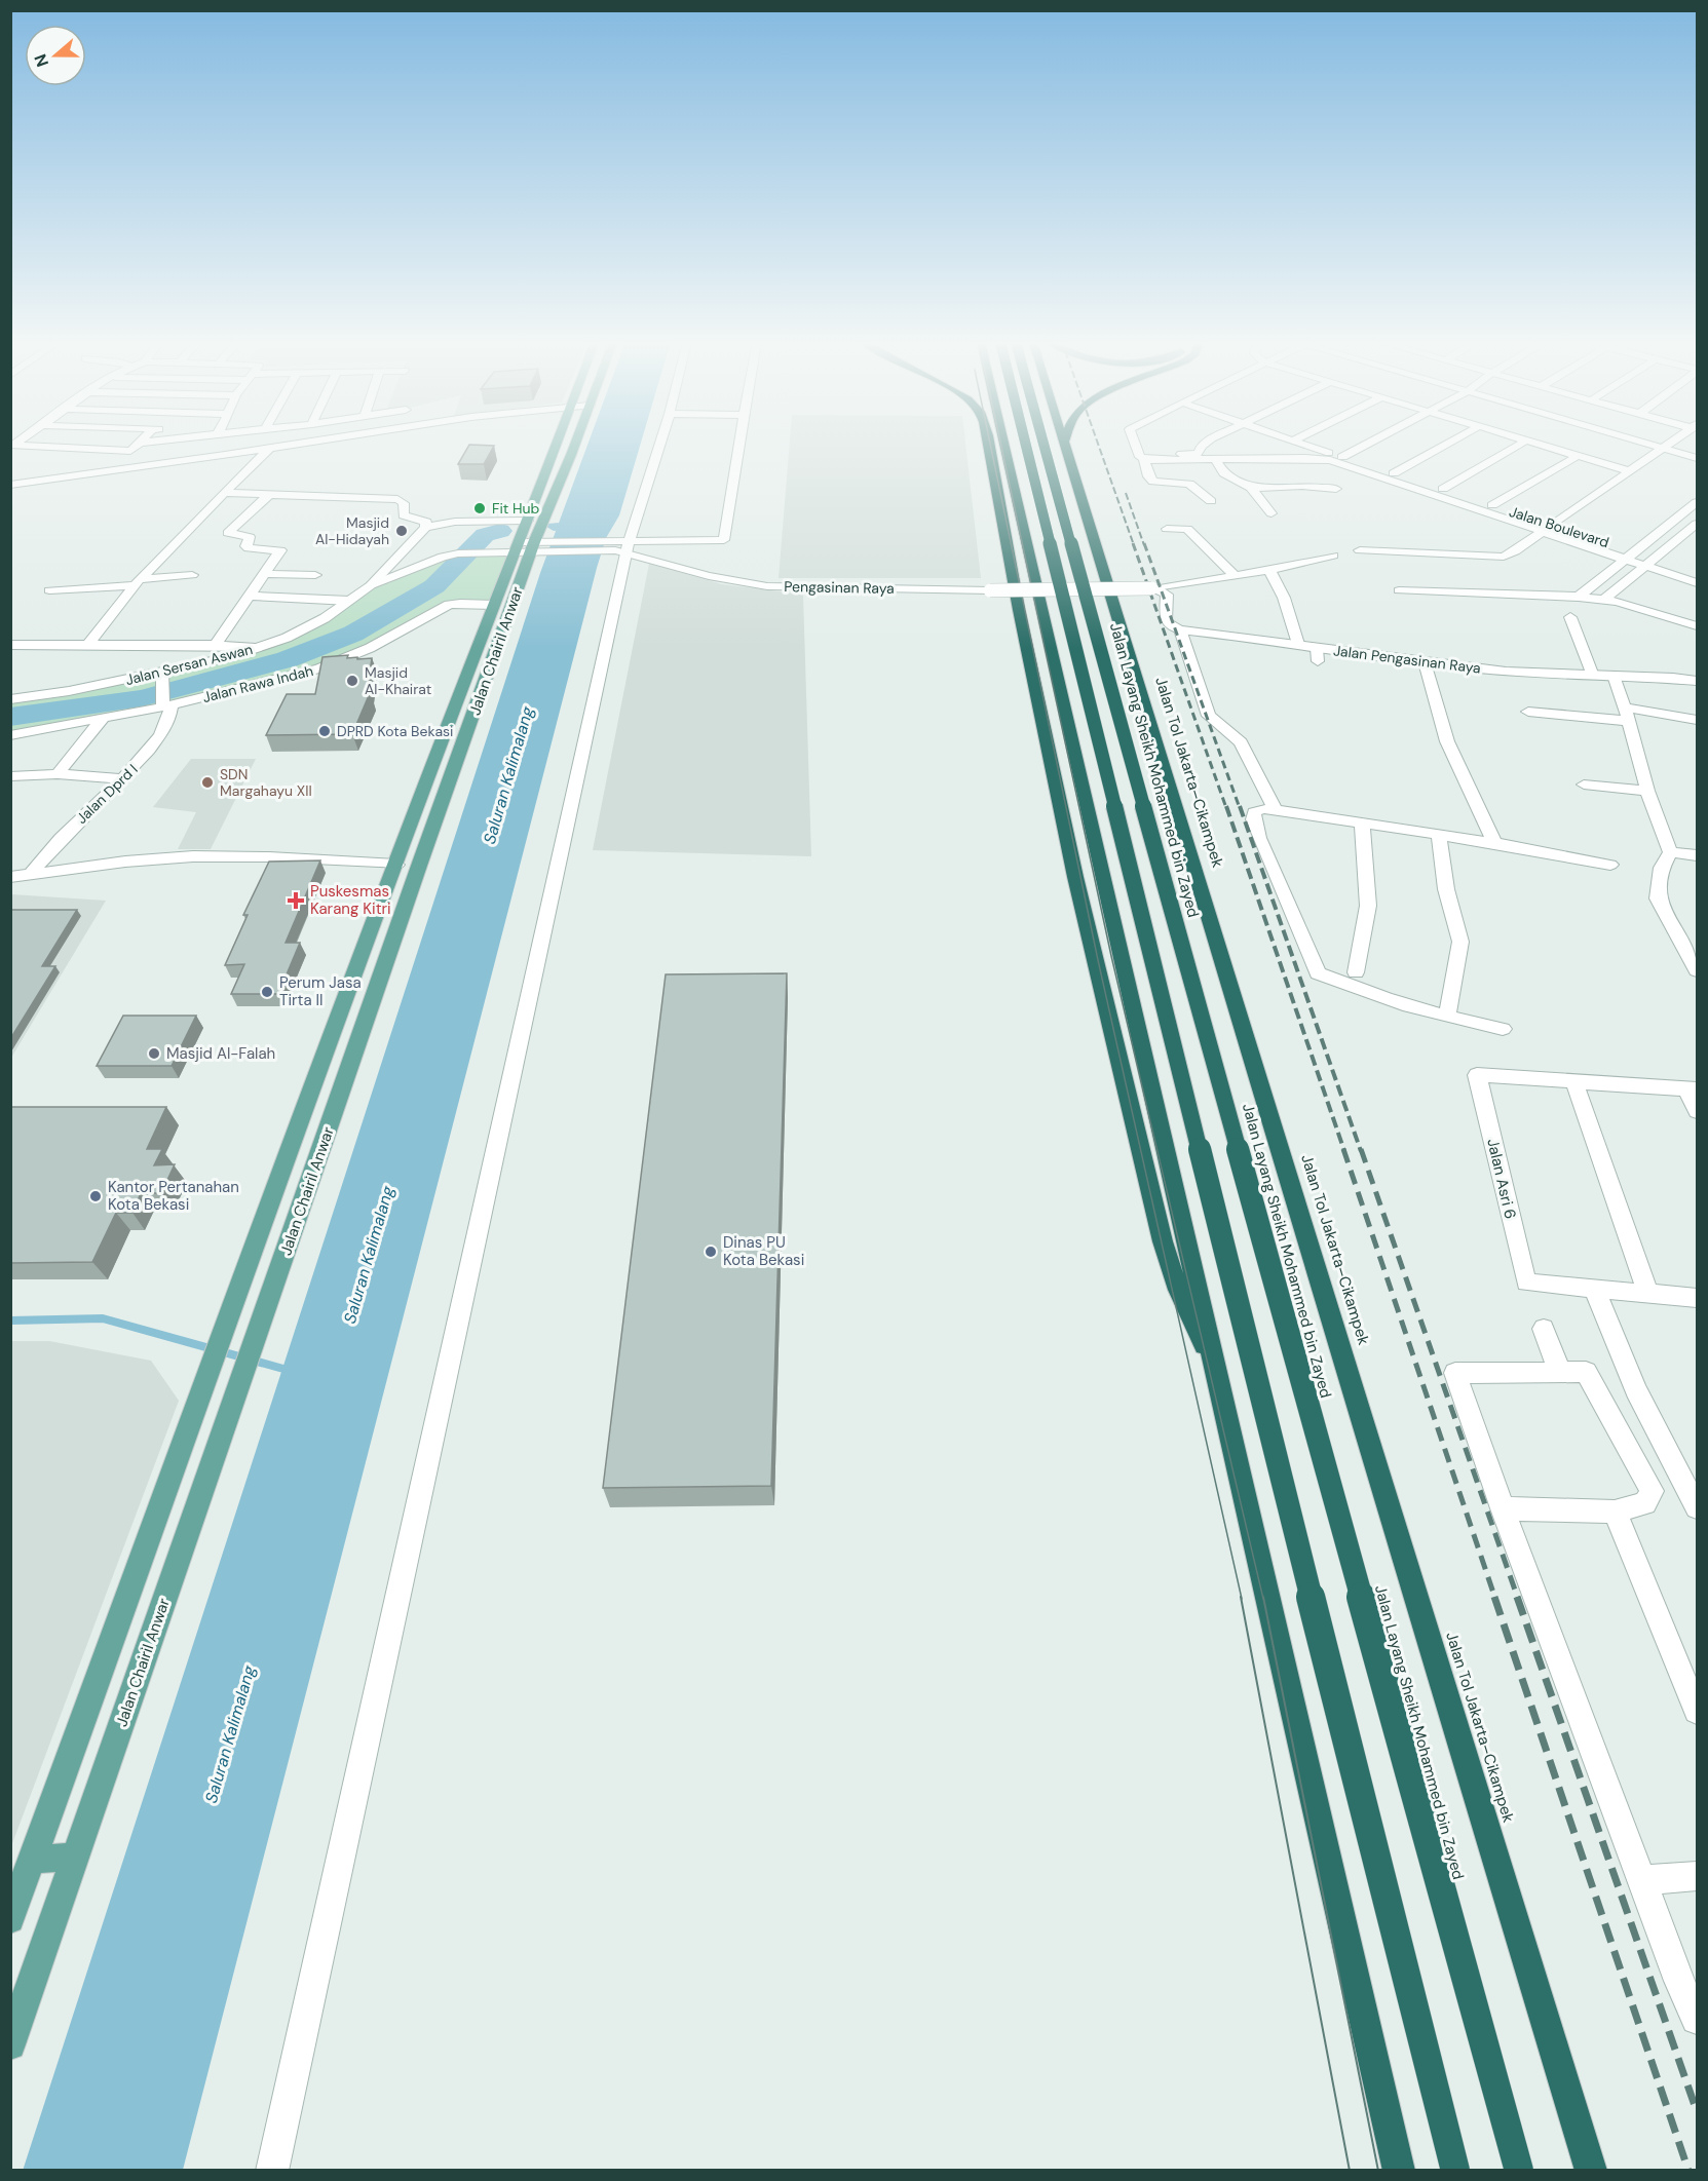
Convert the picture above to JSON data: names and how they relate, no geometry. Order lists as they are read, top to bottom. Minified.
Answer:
{"streets":{"highway":["Jalan Layang Sheikh Mohammed bin Zayed","Jalan Tol Jakarta–Cikampek"],"main road":["Jalan Chairil Anwar"],"street":["Jalan Boulevard","Pengasinan Raya","Jalan Pengasinan Raya","Jalan Sersan Aswan","Jalan Rawa Indah","Jalan Dprd I","Jalan Asri 6"]},"crossings":[["Pengasinan Raya","Jalan Chairil Anwar"],["Pengasinan Raya","Jalan Sersan Aswan"],["Jalan Chairil Anwar","Jalan Sersan Aswan"],["Jalan Chairil Anwar","Jalan Rawa Indah"],["Jalan Rawa Indah","Jalan Dprd I"]],"water":["Saluran Kalimalang"],"places":{"other":["Fit Hub","Masjid Al-Hidayah","Masjid Al-Khairat","DPRD Kota Bekasi","SDN Margahayu XII","Perum Jasa Tirta II","Masjid Al-Falah","Kantor Pertanahan Kota Bekasi","Dinas PU Kota Bekasi"],"health":["Puskesmas Karang Kitri"]},"north":"left"}
